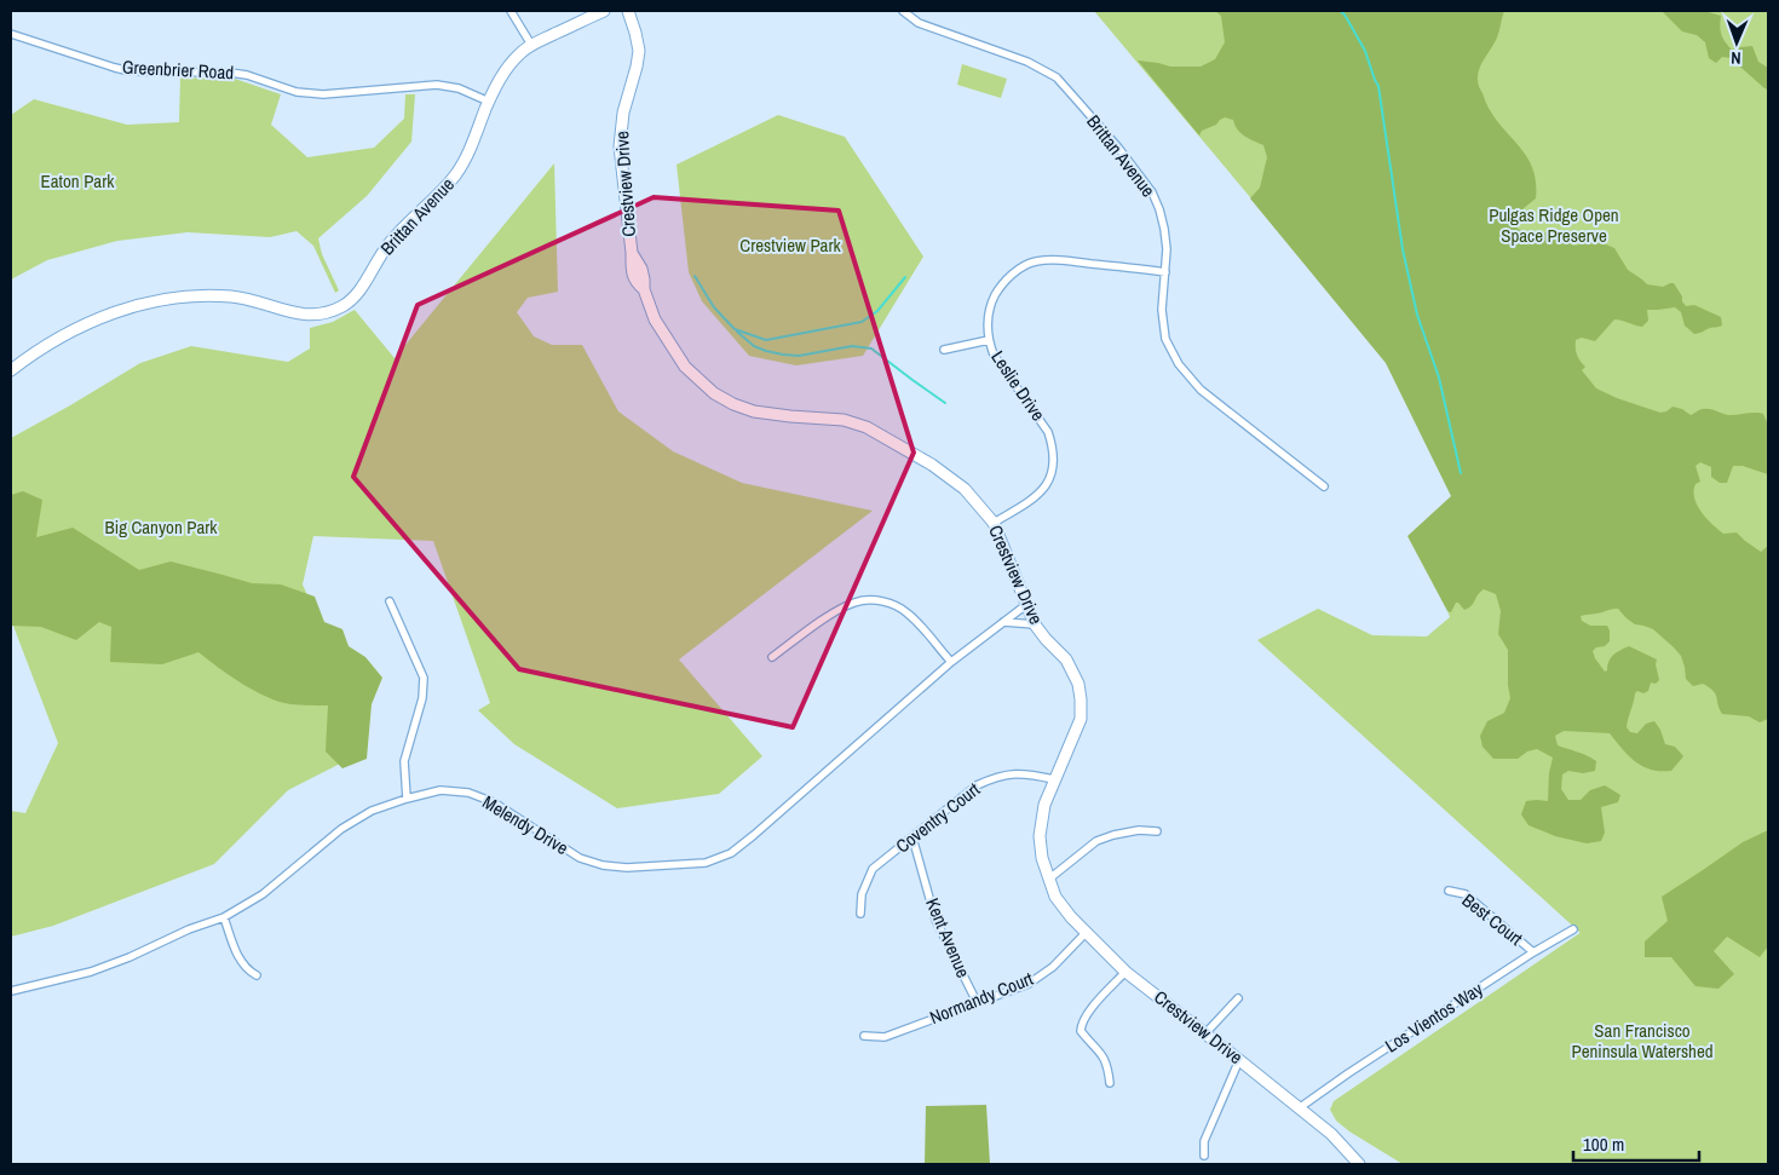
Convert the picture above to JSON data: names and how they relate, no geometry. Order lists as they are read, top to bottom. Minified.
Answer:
{"streets":{"street":["Greenbrier Road","Brittan Avenue","Crestview Drive","Leslie Drive","Coventry Court","Melendy Drive","Best Court","Kent Avenue","Normandy Court","Los Vientos Way"]},"crossings":[["Greenbrier Road","Brittan Avenue"],["Brittan Avenue","Leslie Drive"],["Crestview Drive","Leslie Drive"],["Crestview Drive","Coventry Court"],["Crestview Drive","Melendy Drive"],["Crestview Drive","Normandy Court"],["Crestview Drive","Los Vientos Way"],["Coventry Court","Kent Avenue"],["Best Court","Los Vientos Way"],["Kent Avenue","Normandy Court"]],"parks":["Eaton Park","Pulgas Ridge Open Space Preserve","Crestview Park","Big Canyon Park","San Francisco Peninsula Watershed"],"scale_bar":"100 m","north":"bottom"}
